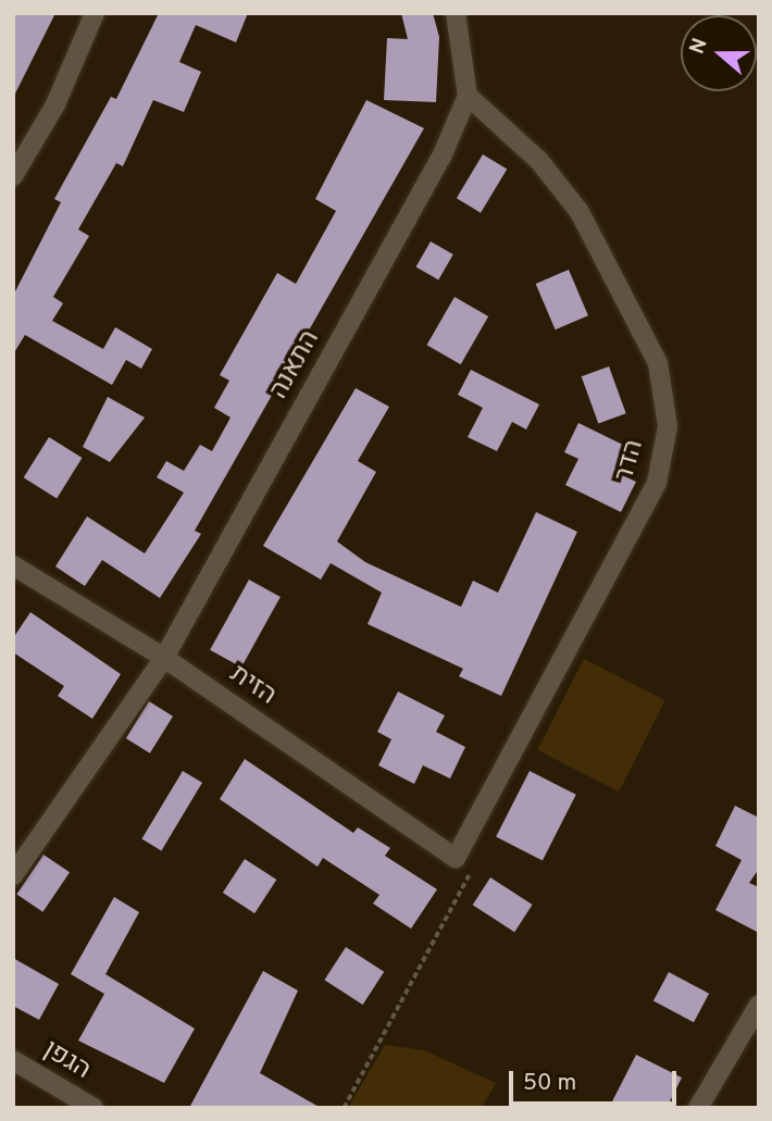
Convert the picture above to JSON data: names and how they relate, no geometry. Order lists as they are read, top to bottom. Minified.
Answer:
{"streets":{"street":["התאנה","הדר","הזית","הגפן"]},"crossings":[["התאנה","הדר"],["התאנה","הזית"],["הדר","הזית"]],"scale_bar":"50 m","north":"left"}
